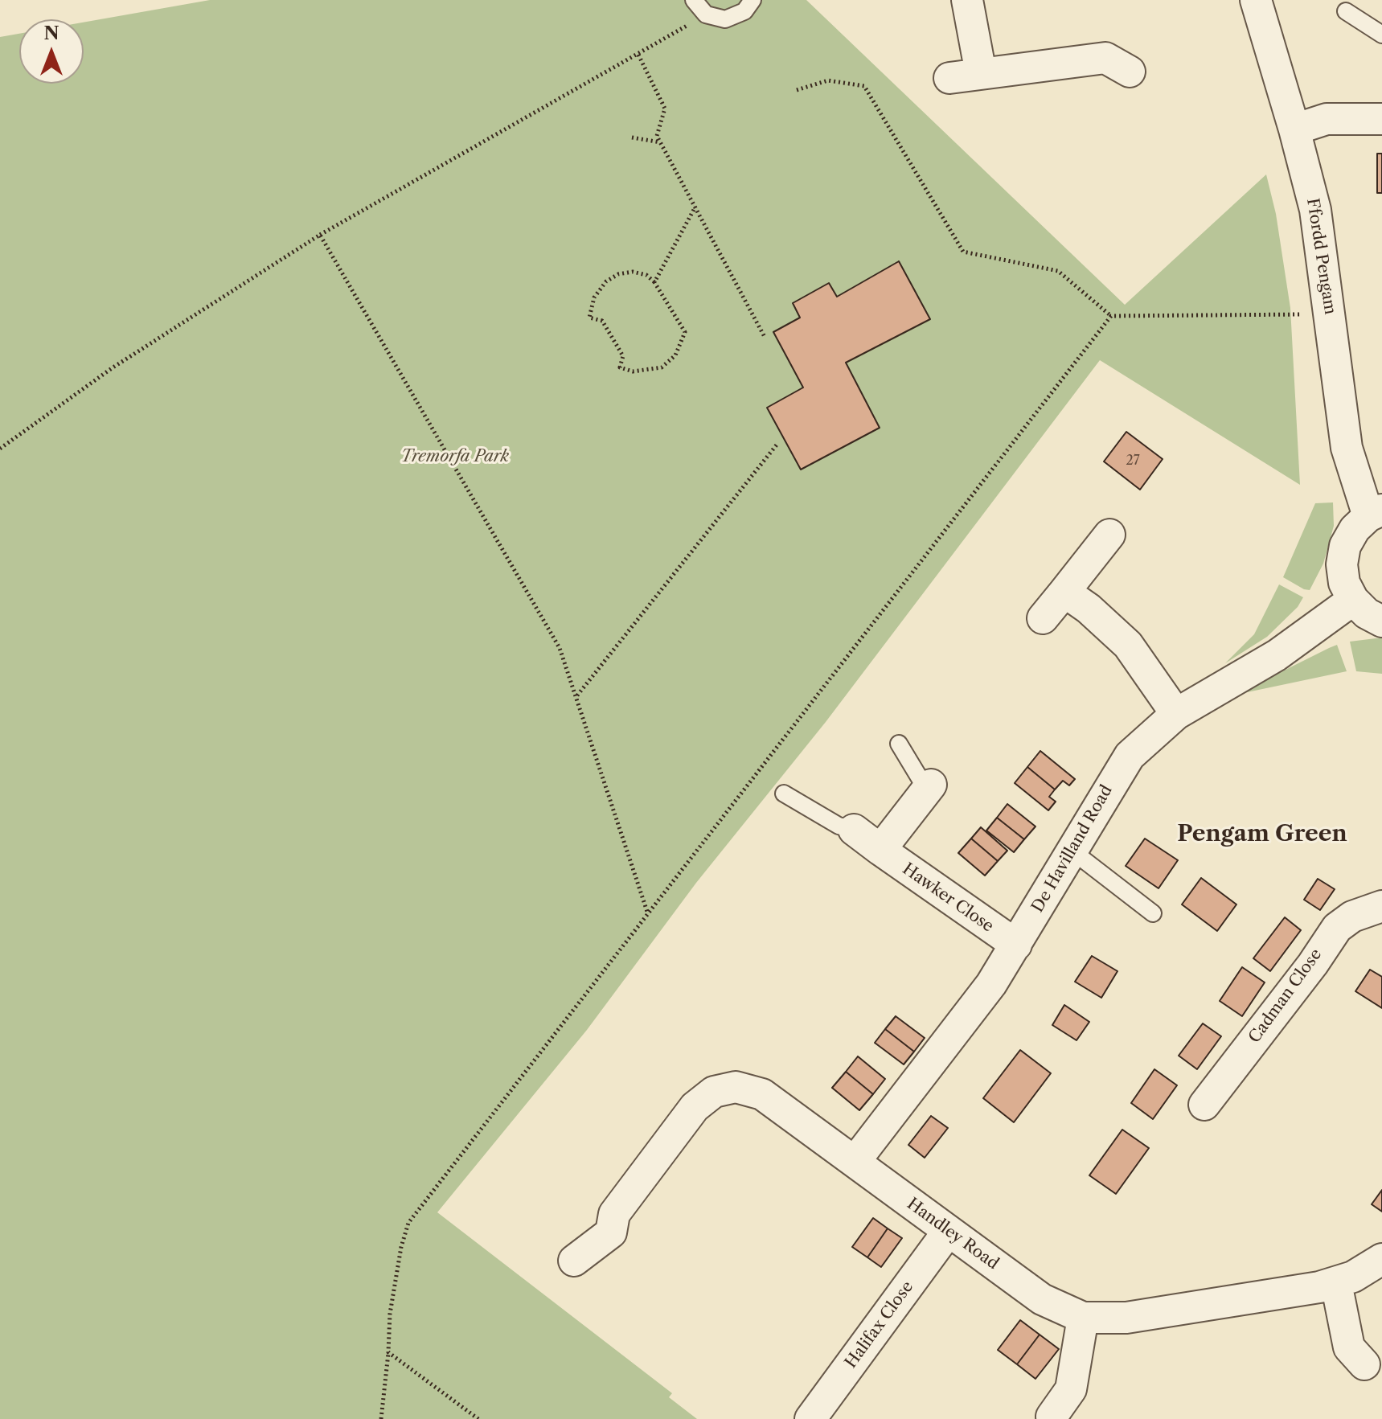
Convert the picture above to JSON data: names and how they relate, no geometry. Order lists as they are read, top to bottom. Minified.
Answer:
{"streets":{"street":["Ffordd Pengam","De Havilland Road","Hawker Close","Cadman Close","Handley Road","Halifax Close"]},"crossings":[["De Havilland Road","Hawker Close"],["De Havilland Road","Handley Road"],["Handley Road","Halifax Close"]],"districts":["Pengam Green"],"parks":["Tremorfa Park"],"house_numbers":["27"],"north":"top"}
